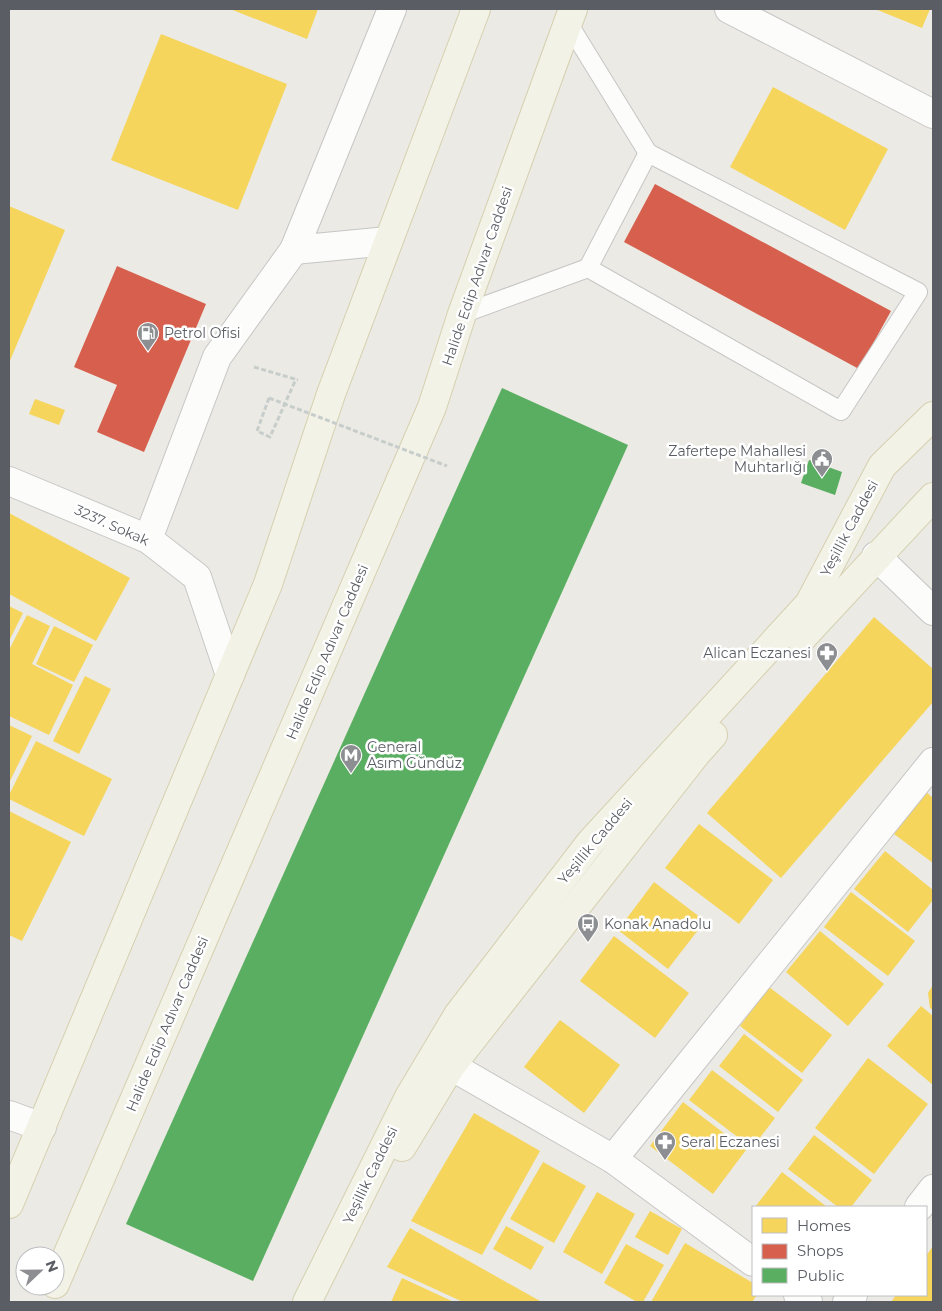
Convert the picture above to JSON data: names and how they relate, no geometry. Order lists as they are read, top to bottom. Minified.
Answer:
{"streets":{"main road":["Halide Edip Adıvar Caddesi","Yeşillik Caddesi"],"street":["3237. Sokak"]},"places":{"fuel station":["Petrol Ofisi"],"public building":["Zafertepe Mahallesi Muhtarlığı"],"pharmacy":["Alican Eczanesi","Seral Eczanesi"],"metro station":["General Asım Gündüz"],"bus stop":["Konak Anadolu"]},"legend":["Homes","Shops","Public"],"north":"right"}
